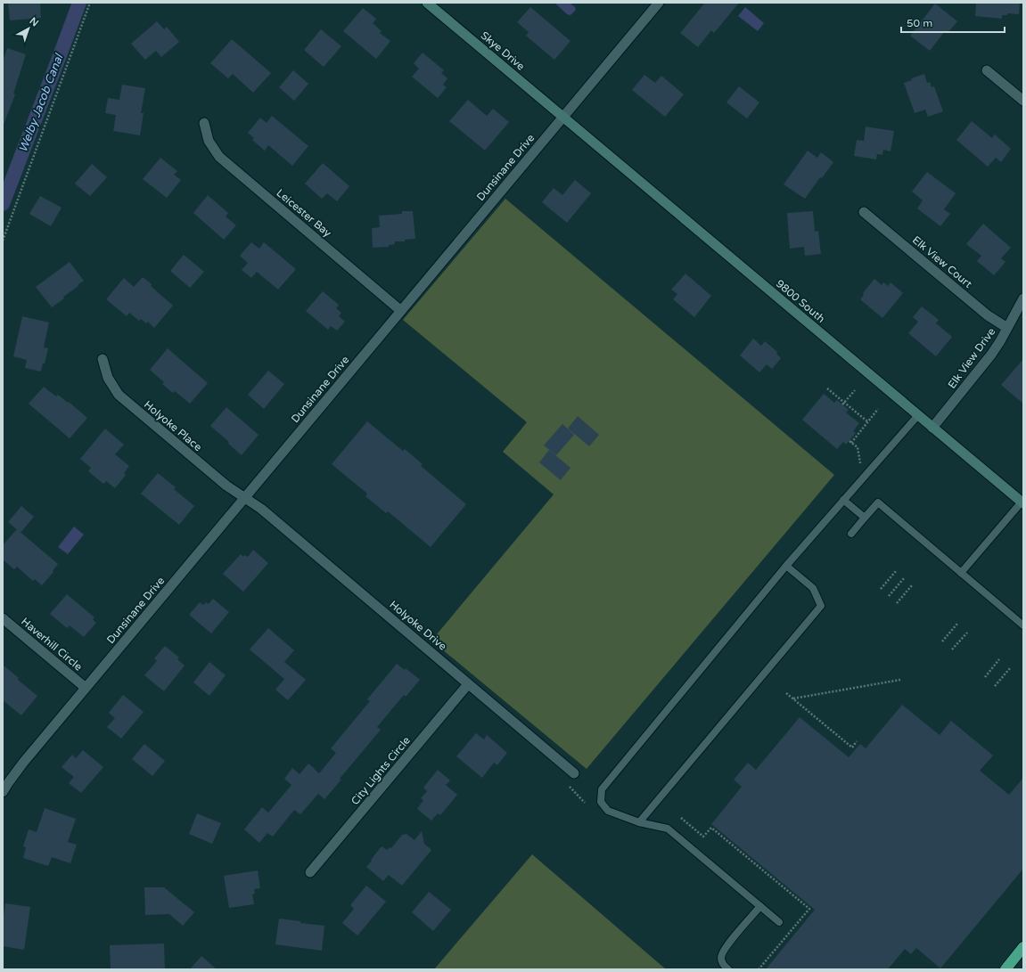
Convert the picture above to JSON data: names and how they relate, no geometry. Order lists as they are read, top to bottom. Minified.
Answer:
{"streets":{"main road":["Skye Drive","9800 South"],"street":["Dunsinane Drive","Leicester Bay","Elk View Court","Elk View Drive","Holyoke Place","Holyoke Drive","Haverhill Circle","City Lights Circle"]},"crossings":[["Skye Drive","Dunsinane Drive"],["Skye Drive","9800 South"],["Dunsinane Drive","Leicester Bay"],["Dunsinane Drive","9800 South"],["Dunsinane Drive","Holyoke Place"],["Dunsinane Drive","Holyoke Drive"],["Dunsinane Drive","Haverhill Circle"],["Elk View Court","Elk View Drive"],["9800 South","Elk View Drive"],["Holyoke Place","Holyoke Drive"],["Holyoke Drive","City Lights Circle"]],"water":["Welby Jacob Canal"],"scale_bar":"50 m","north":"top right"}
